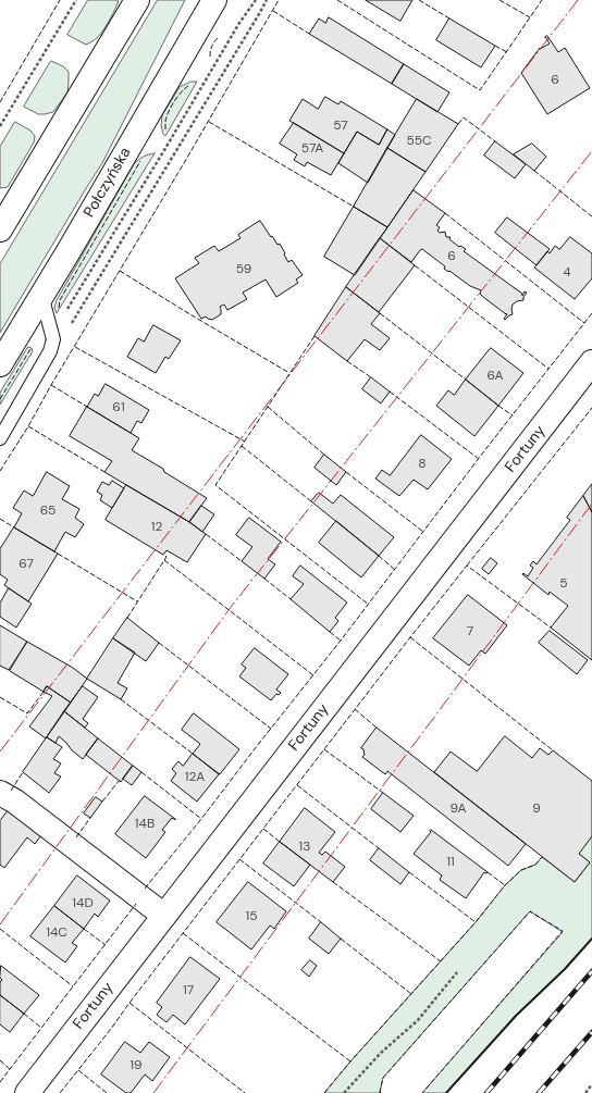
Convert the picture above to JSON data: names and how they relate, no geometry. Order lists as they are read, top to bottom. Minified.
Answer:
{"streets":{"street":["Połczyńska","Fortuny"]},"house_numbers":["6","57","55C","57A","6","59","4","6A","61","8","65","12","67","5","7","12A","9A","9","14B","13","11","14D","15","14C","17","19"]}
